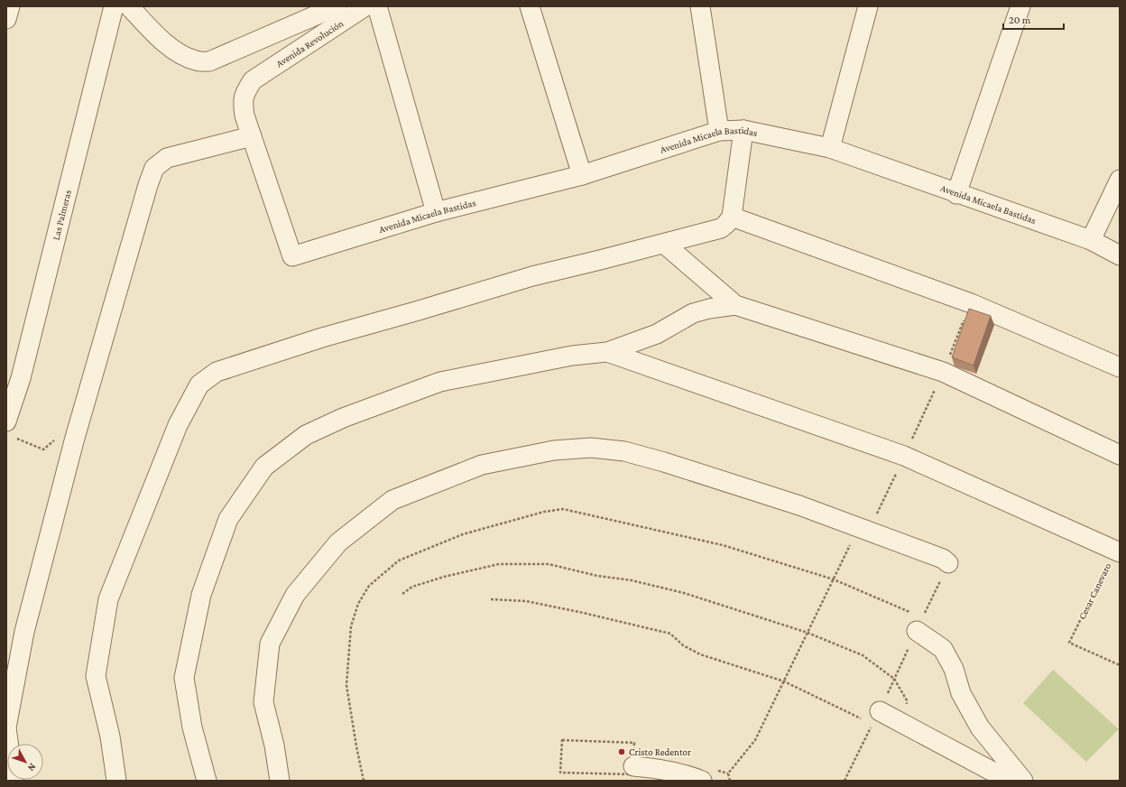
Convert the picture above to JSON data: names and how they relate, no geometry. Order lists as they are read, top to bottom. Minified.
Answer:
{"streets":{"street":["Avenida Revolución","Avenida Micaela Bastidas","Las Palmeras"],"path":["Cesar Canevaro"]},"crossings":[["Avenida Revolución","Avenida Micaela Bastidas"]],"places":["Cristo Redentor"],"scale_bar":"20 m","north":"bottom right"}
